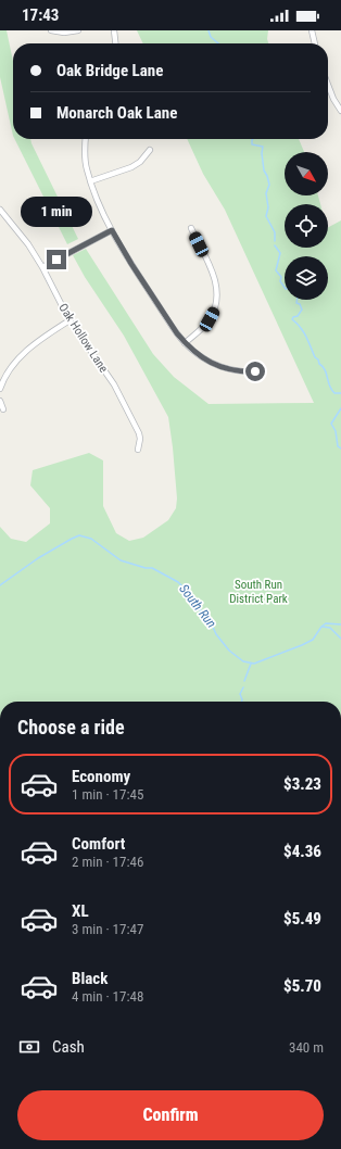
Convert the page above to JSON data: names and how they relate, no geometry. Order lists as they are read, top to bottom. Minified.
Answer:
{"streets":{"street":["Oak Hollow Lane"]},"water":["South Run"],"parks":["South Run District Park"],"north":"bottom right","page":{"status":"17:43","banner":["Oak Bridge Lane","Monarch Oak Lane"],"bubble":"1 min","heading":"Choose a ride","list":[{"name":"Economy","note":"1 min · 17:45","value":"$3.23"},{"name":"Comfort","note":"2 min · 17:46","value":"$4.36"},{"name":"XL","note":"3 min · 17:47","value":"$5.49"},{"name":"Black","note":"4 min · 17:48","value":"$5.70"}],"pay":["Cash","340 m"],"buttons":"Confirm"}}
